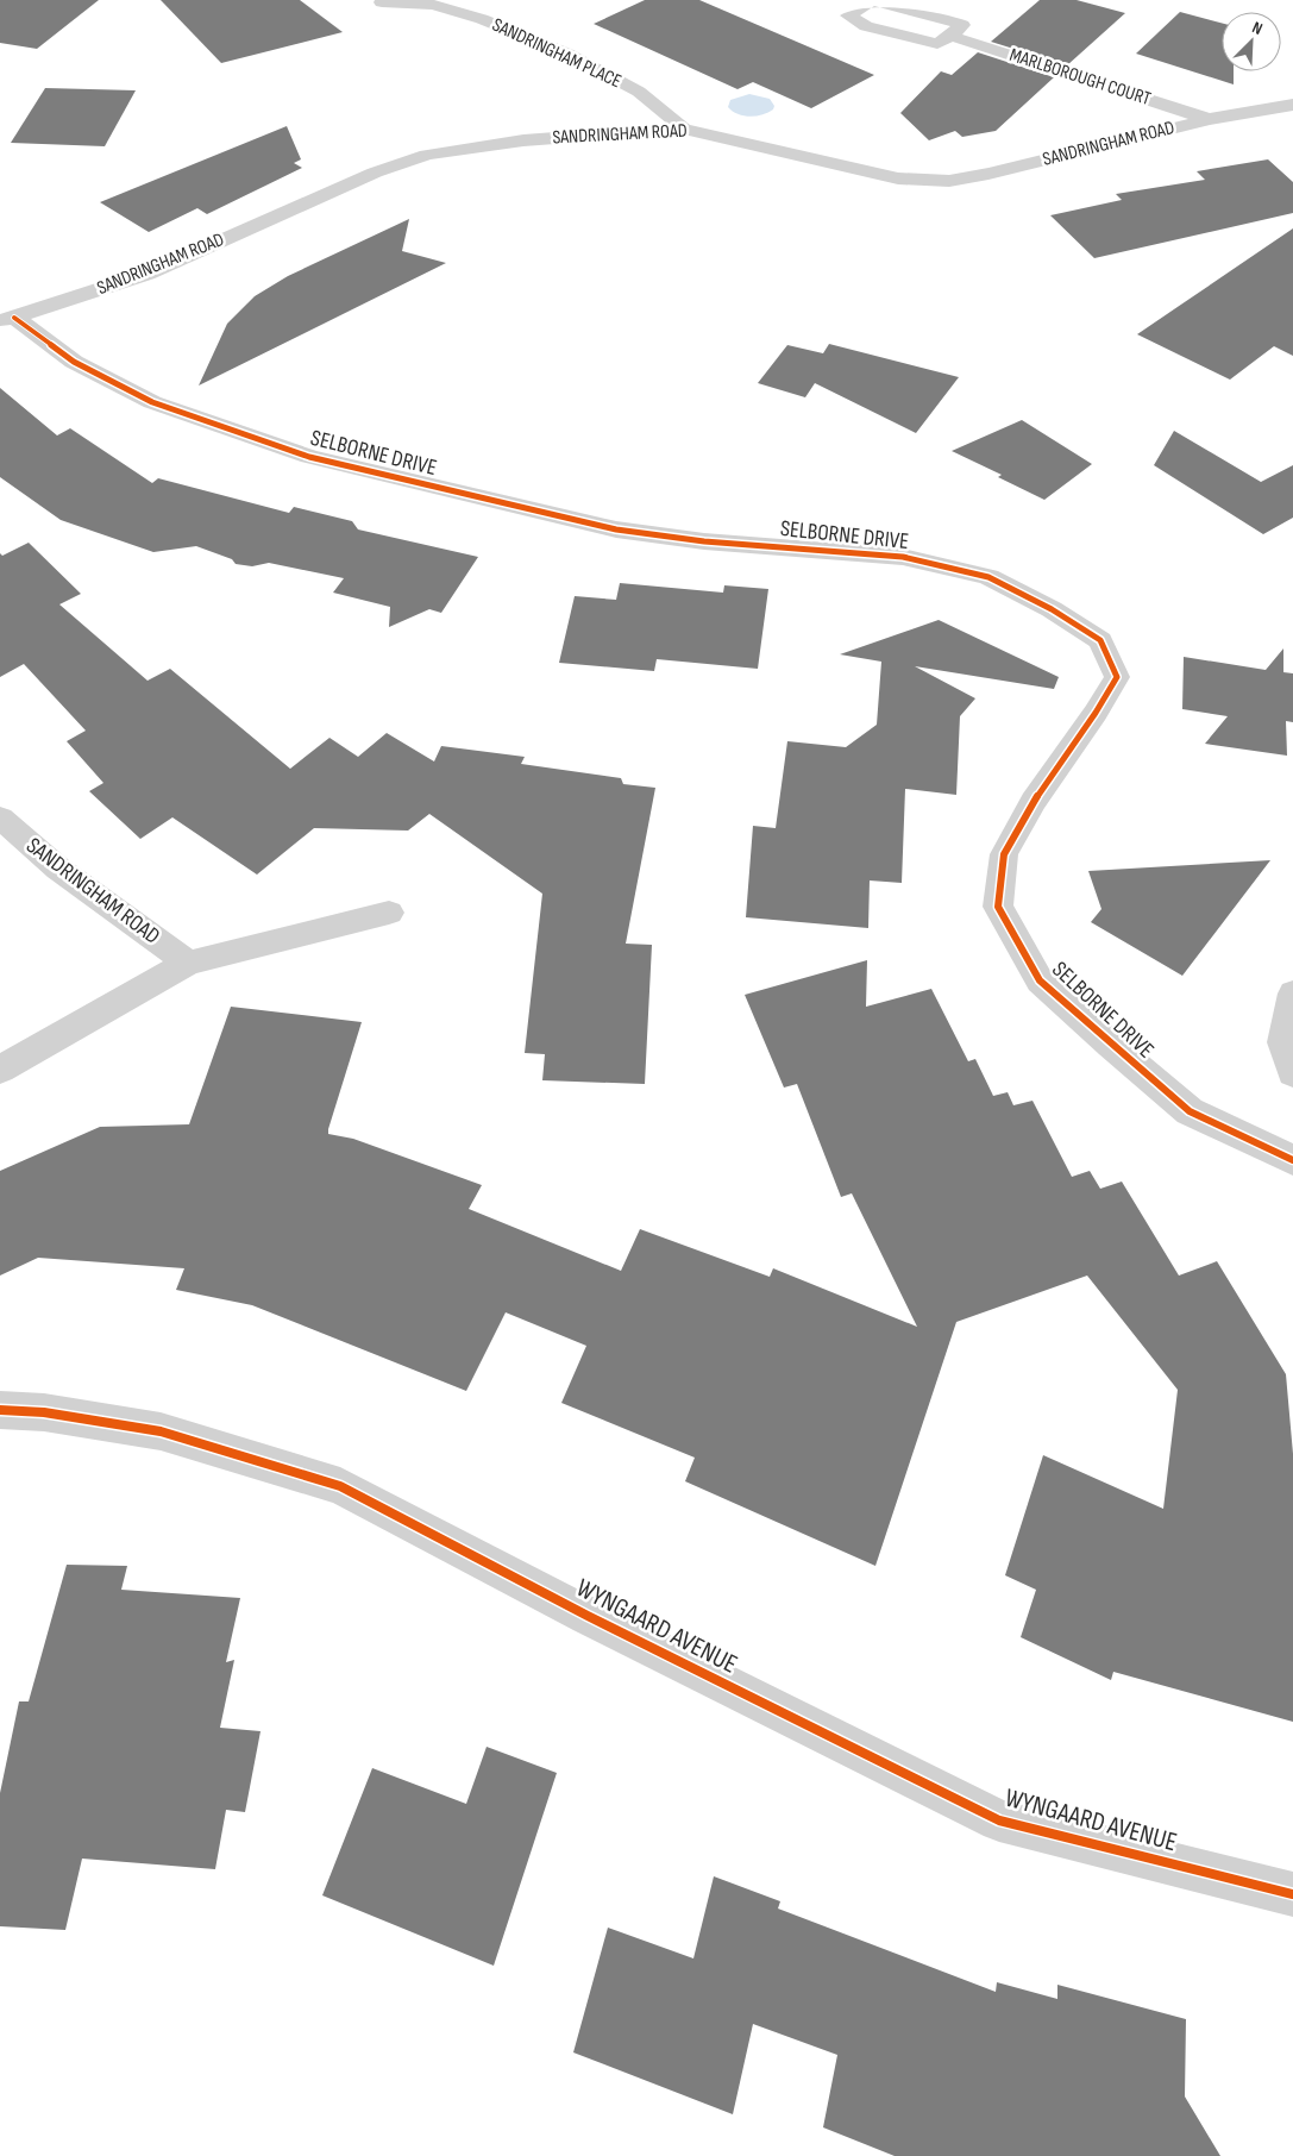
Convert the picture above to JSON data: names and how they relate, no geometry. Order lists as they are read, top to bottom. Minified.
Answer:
{"streets":{"street":["SANDRINGHAM PLACE","MARLBOROUGH COURT","SANDRINGHAM ROAD","SELBORNE DRIVE","WYNGAARD AVENUE"]},"crossings":[["SANDRINGHAM PLACE","SANDRINGHAM ROAD"],["MARLBOROUGH COURT","SANDRINGHAM ROAD"],["SANDRINGHAM ROAD","SELBORNE DRIVE"]],"north":"top right"}
